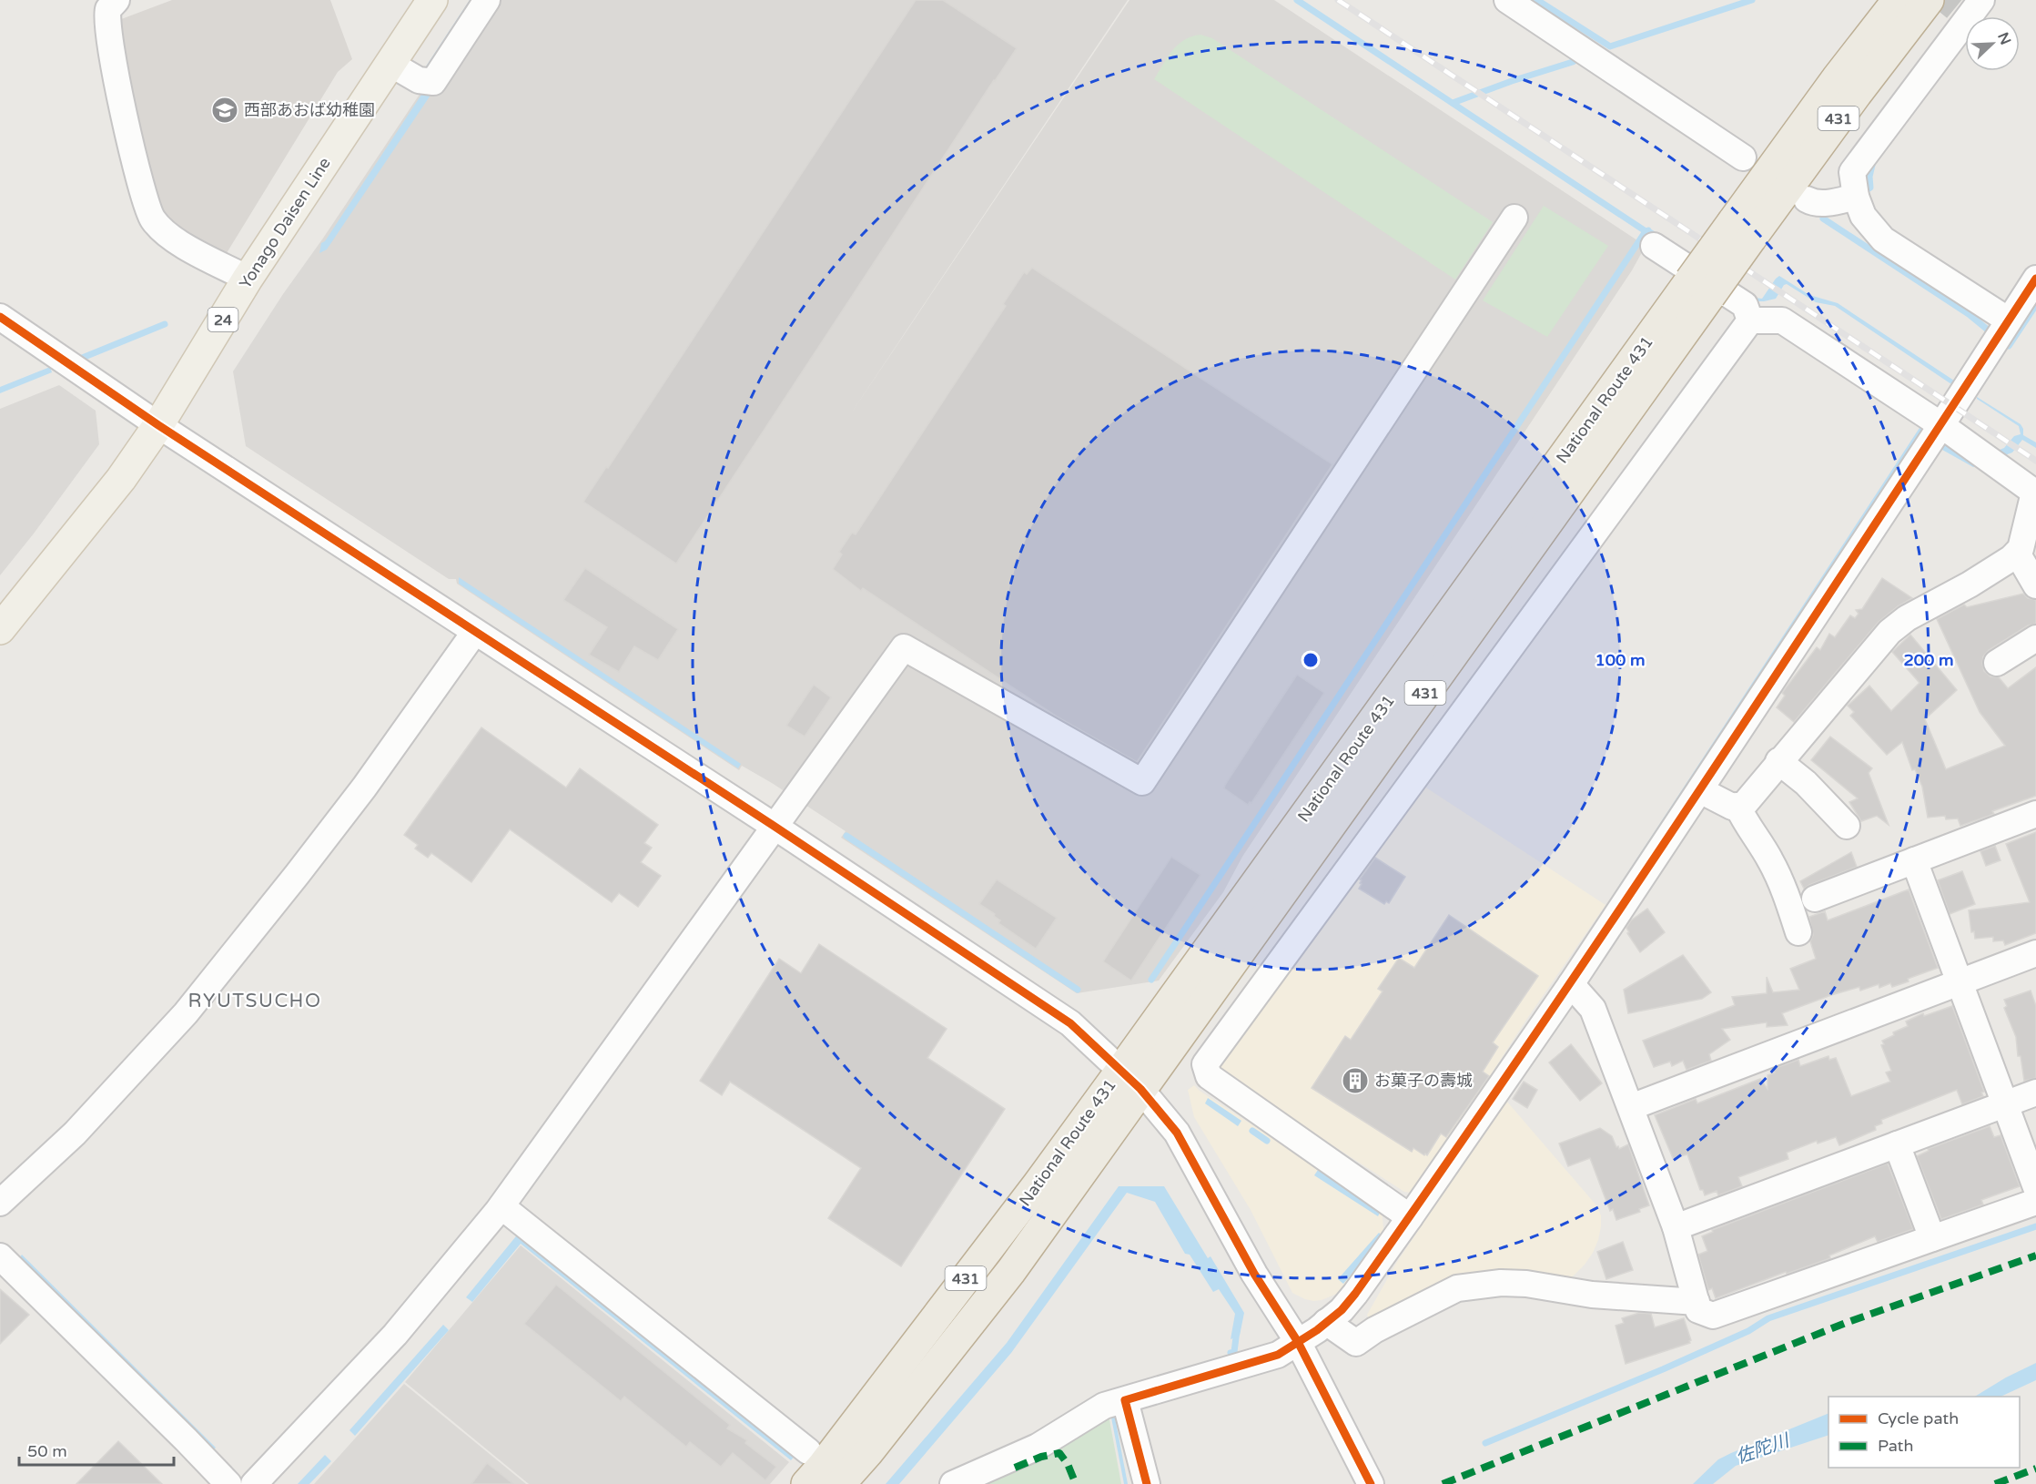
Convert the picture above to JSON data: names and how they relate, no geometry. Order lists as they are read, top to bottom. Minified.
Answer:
{"streets":{"highway":["431","National Route 431"],"main road":["Yonago Daisen Line","24"]},"districts":["RYUTSUCHO"],"water":["佐陀川"],"places":{"school or university":["西部あおば幼稚園"],"building":["お菓子の壽城"]},"legend":["Cycle path","Path"],"scale_bar":"50 m","north":"top right","rings":["100 m","200 m"]}
